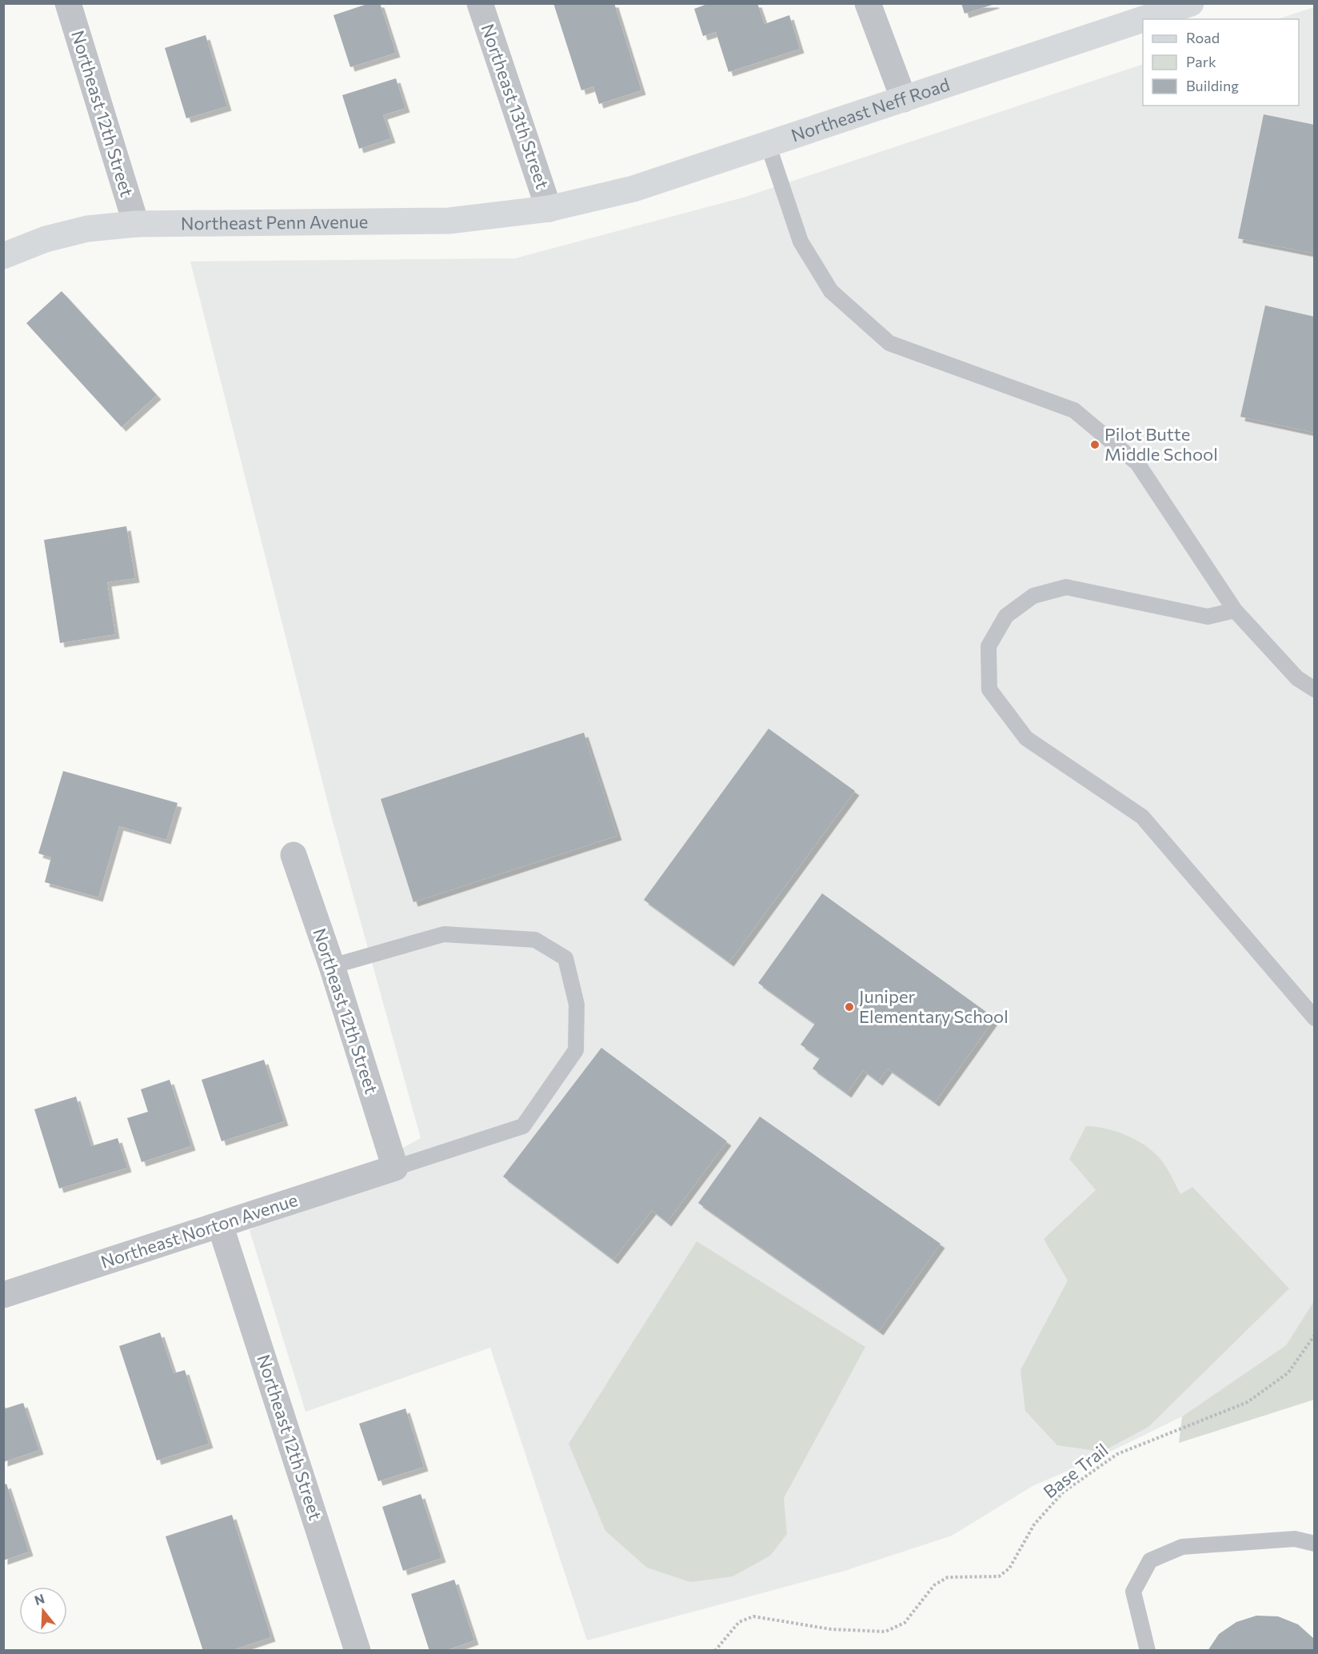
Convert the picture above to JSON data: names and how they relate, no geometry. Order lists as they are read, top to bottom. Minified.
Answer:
{"streets":{"main road":["Northeast Neff Road","Northeast Penn Avenue"],"street":["Northeast 13th Street","Northeast 12th Street","Northeast Norton Avenue"],"path":["Base Trail"]},"crossings":[["Northeast 13th Street","Northeast Neff Road"],["Northeast 13th Street","Northeast Penn Avenue"],["Northeast Neff Road","Northeast Penn Avenue"],["Northeast 12th Street","Northeast Penn Avenue"],["Northeast 12th Street","Northeast Norton Avenue"]],"places":["Pilot Butte Middle School","Juniper Elementary School"],"legend":["Road","Park","Building"],"north":"top"}
